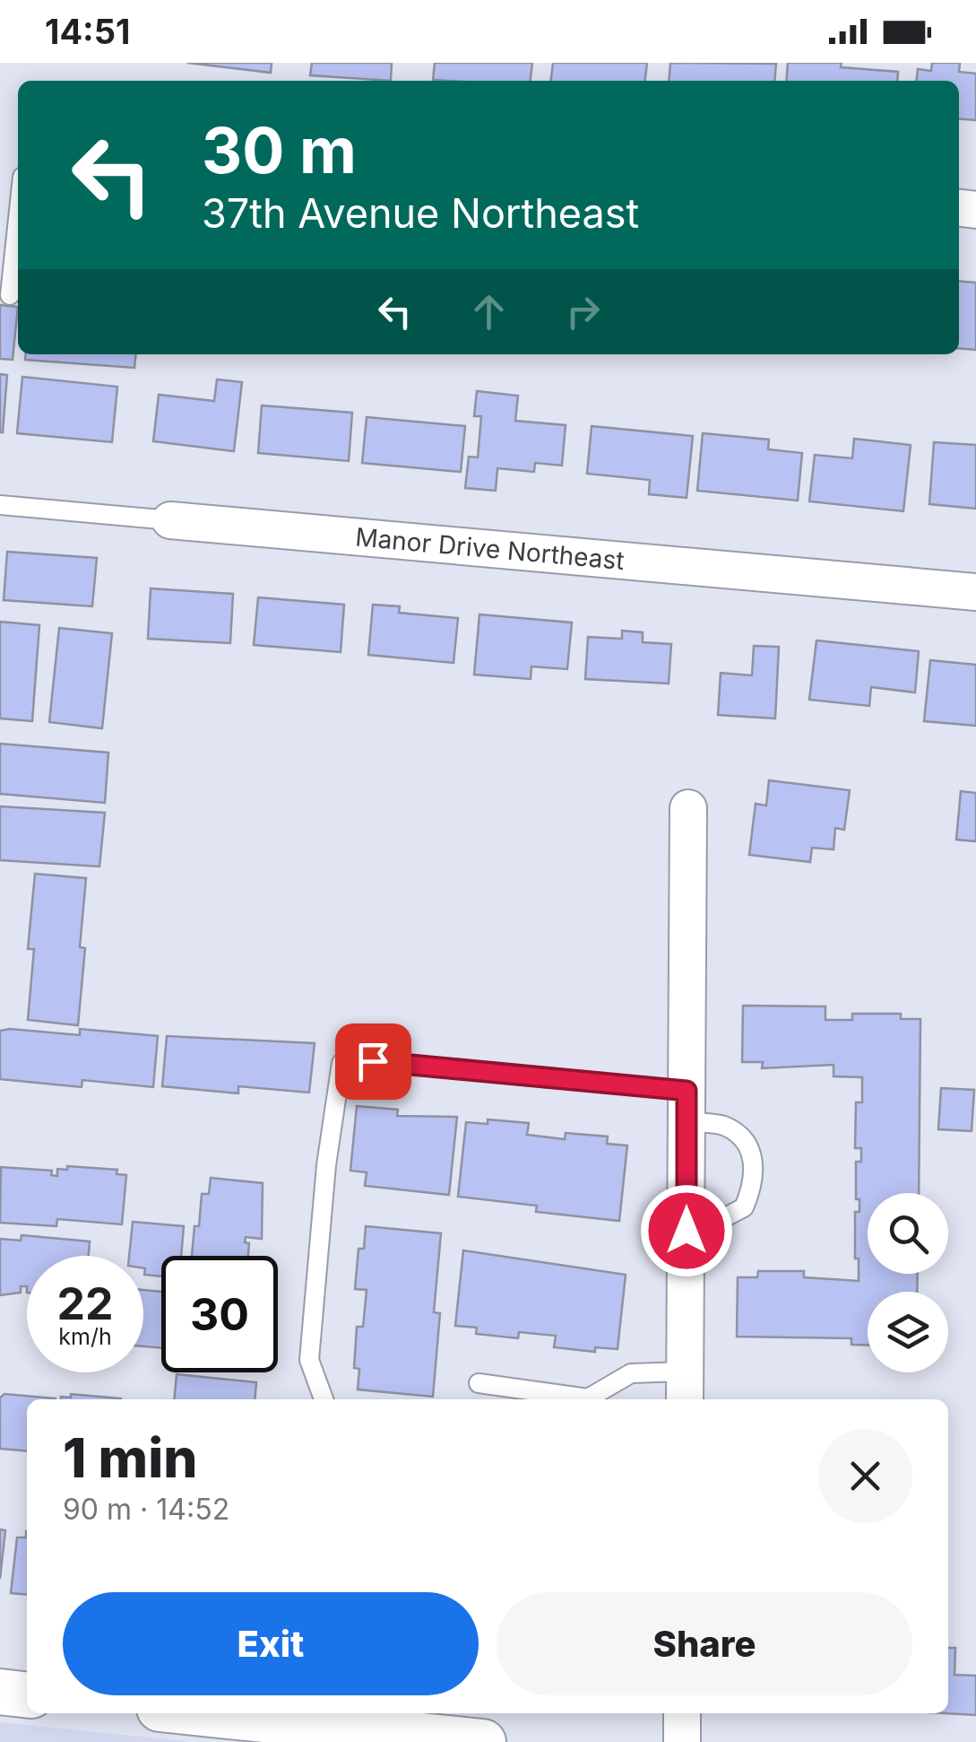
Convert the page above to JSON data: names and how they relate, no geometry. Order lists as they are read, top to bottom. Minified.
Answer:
{"streets":{"street":["Manor Drive Northeast"]},"page":{"status":"14:51","turn":["30 m","37th Avenue Northeast"],"speed":"22 km/h","limit":"30","heading":["1 min","90 m · 14:52"],"buttons":["Exit","Share"]}}
